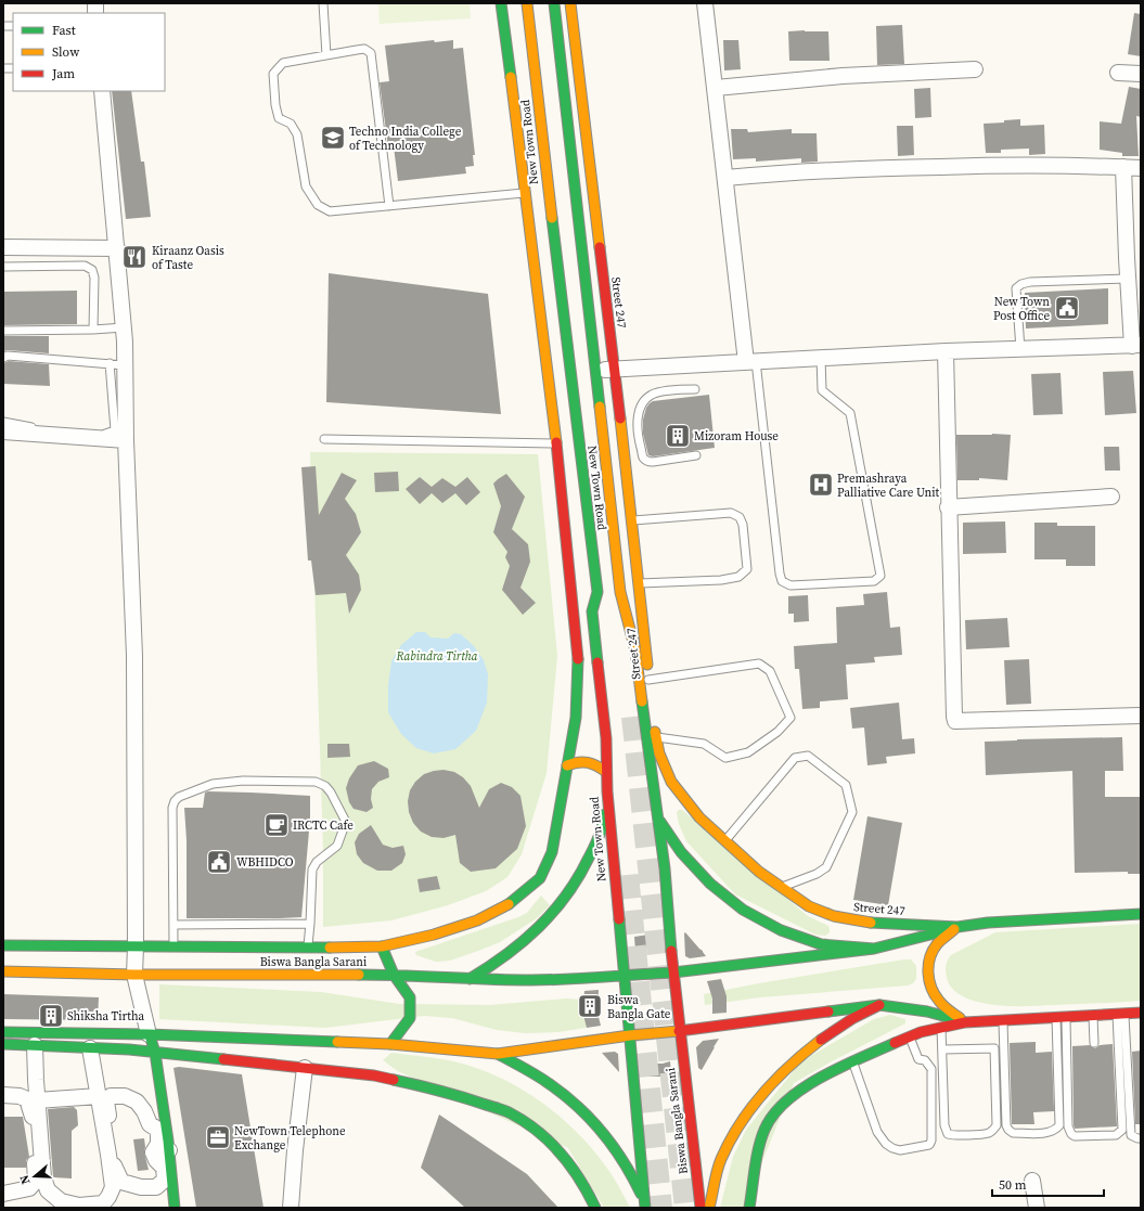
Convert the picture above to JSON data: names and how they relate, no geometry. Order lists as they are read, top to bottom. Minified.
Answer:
{"streets":{"main road":["New Town Road","Street 247","Biswa Bangla Sarani"]},"crossings":[["New Town Road","Biswa Bangla Sarani"]],"parks":["Rabindra Tirtha"],"places":{"school or university":["Techno India College of Technology"],"restaurant":["Kiraanz Oasis of Taste"],"public building":["New Town Post Office","WBHIDCO"],"building":["Mizoram House","Biswa Bangla Gate","Shiksha Tirtha"],"hospital":["Premashraya Palliative Care Unit"],"cafe":["IRCTC Cafe"],"office":["NewTown Telephone Exchange"]},"legend":["Fast","Slow","Jam"],"scale_bar":"50 m","north":"left"}
